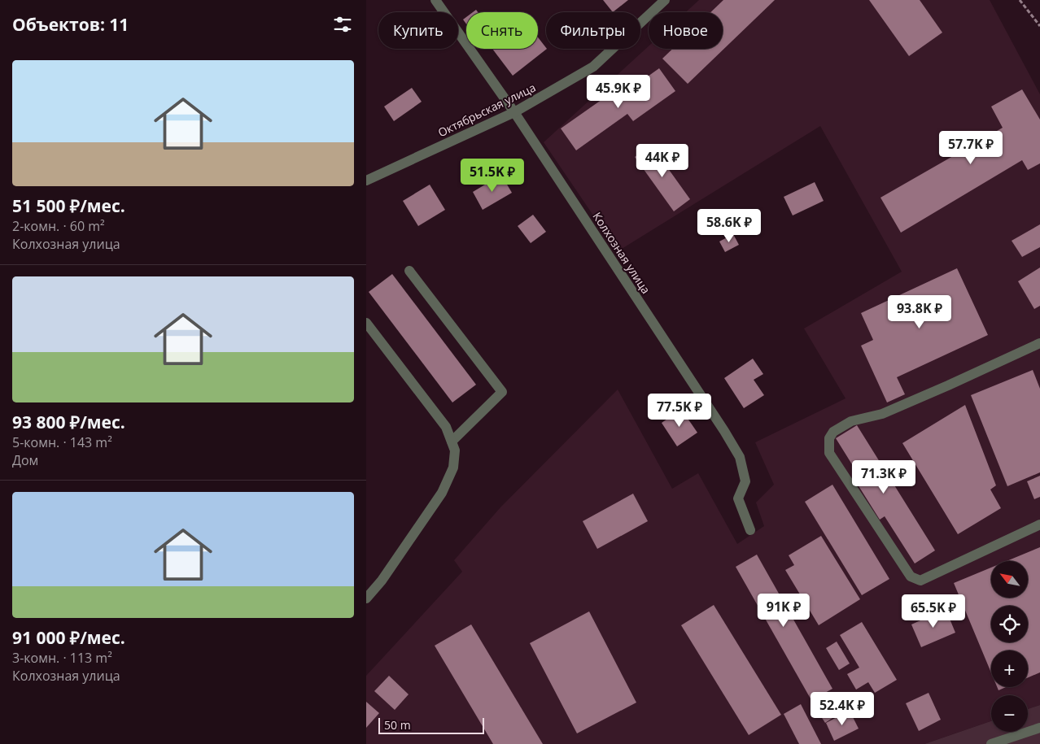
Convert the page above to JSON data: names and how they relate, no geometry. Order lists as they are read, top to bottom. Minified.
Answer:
{"streets":{"street":["Октябрьская улица","Колхозная улица"]},"crossings":[["Октябрьская улица","Колхозная улица"]],"scale_bar":"50 m","north":"top left","page":{"heading":"Объектов: 11","chip":["Купить","Снять","Фильтры","Новое"],"list":[{"name":"51 500 ₽/мес.","note":"2-комн. · 60 m² · Колхозная улица"},{"name":"93 800 ₽/мес.","note":"5-комн. · 143 m² · Дом"},{"name":"91 000 ₽/мес.","note":"3-комн. · 113 m² · Колхозная улица"}],"price":["45.9K ₽","57.7K ₽","44K ₽","51.5K ₽","58.6K ₽","93.8K ₽","77.5K ₽","71.3K ₽","91K ₽","65.5K ₽","52.4K ₽"],"map_buttons":["+","−"],"scale":"50 m"}}
